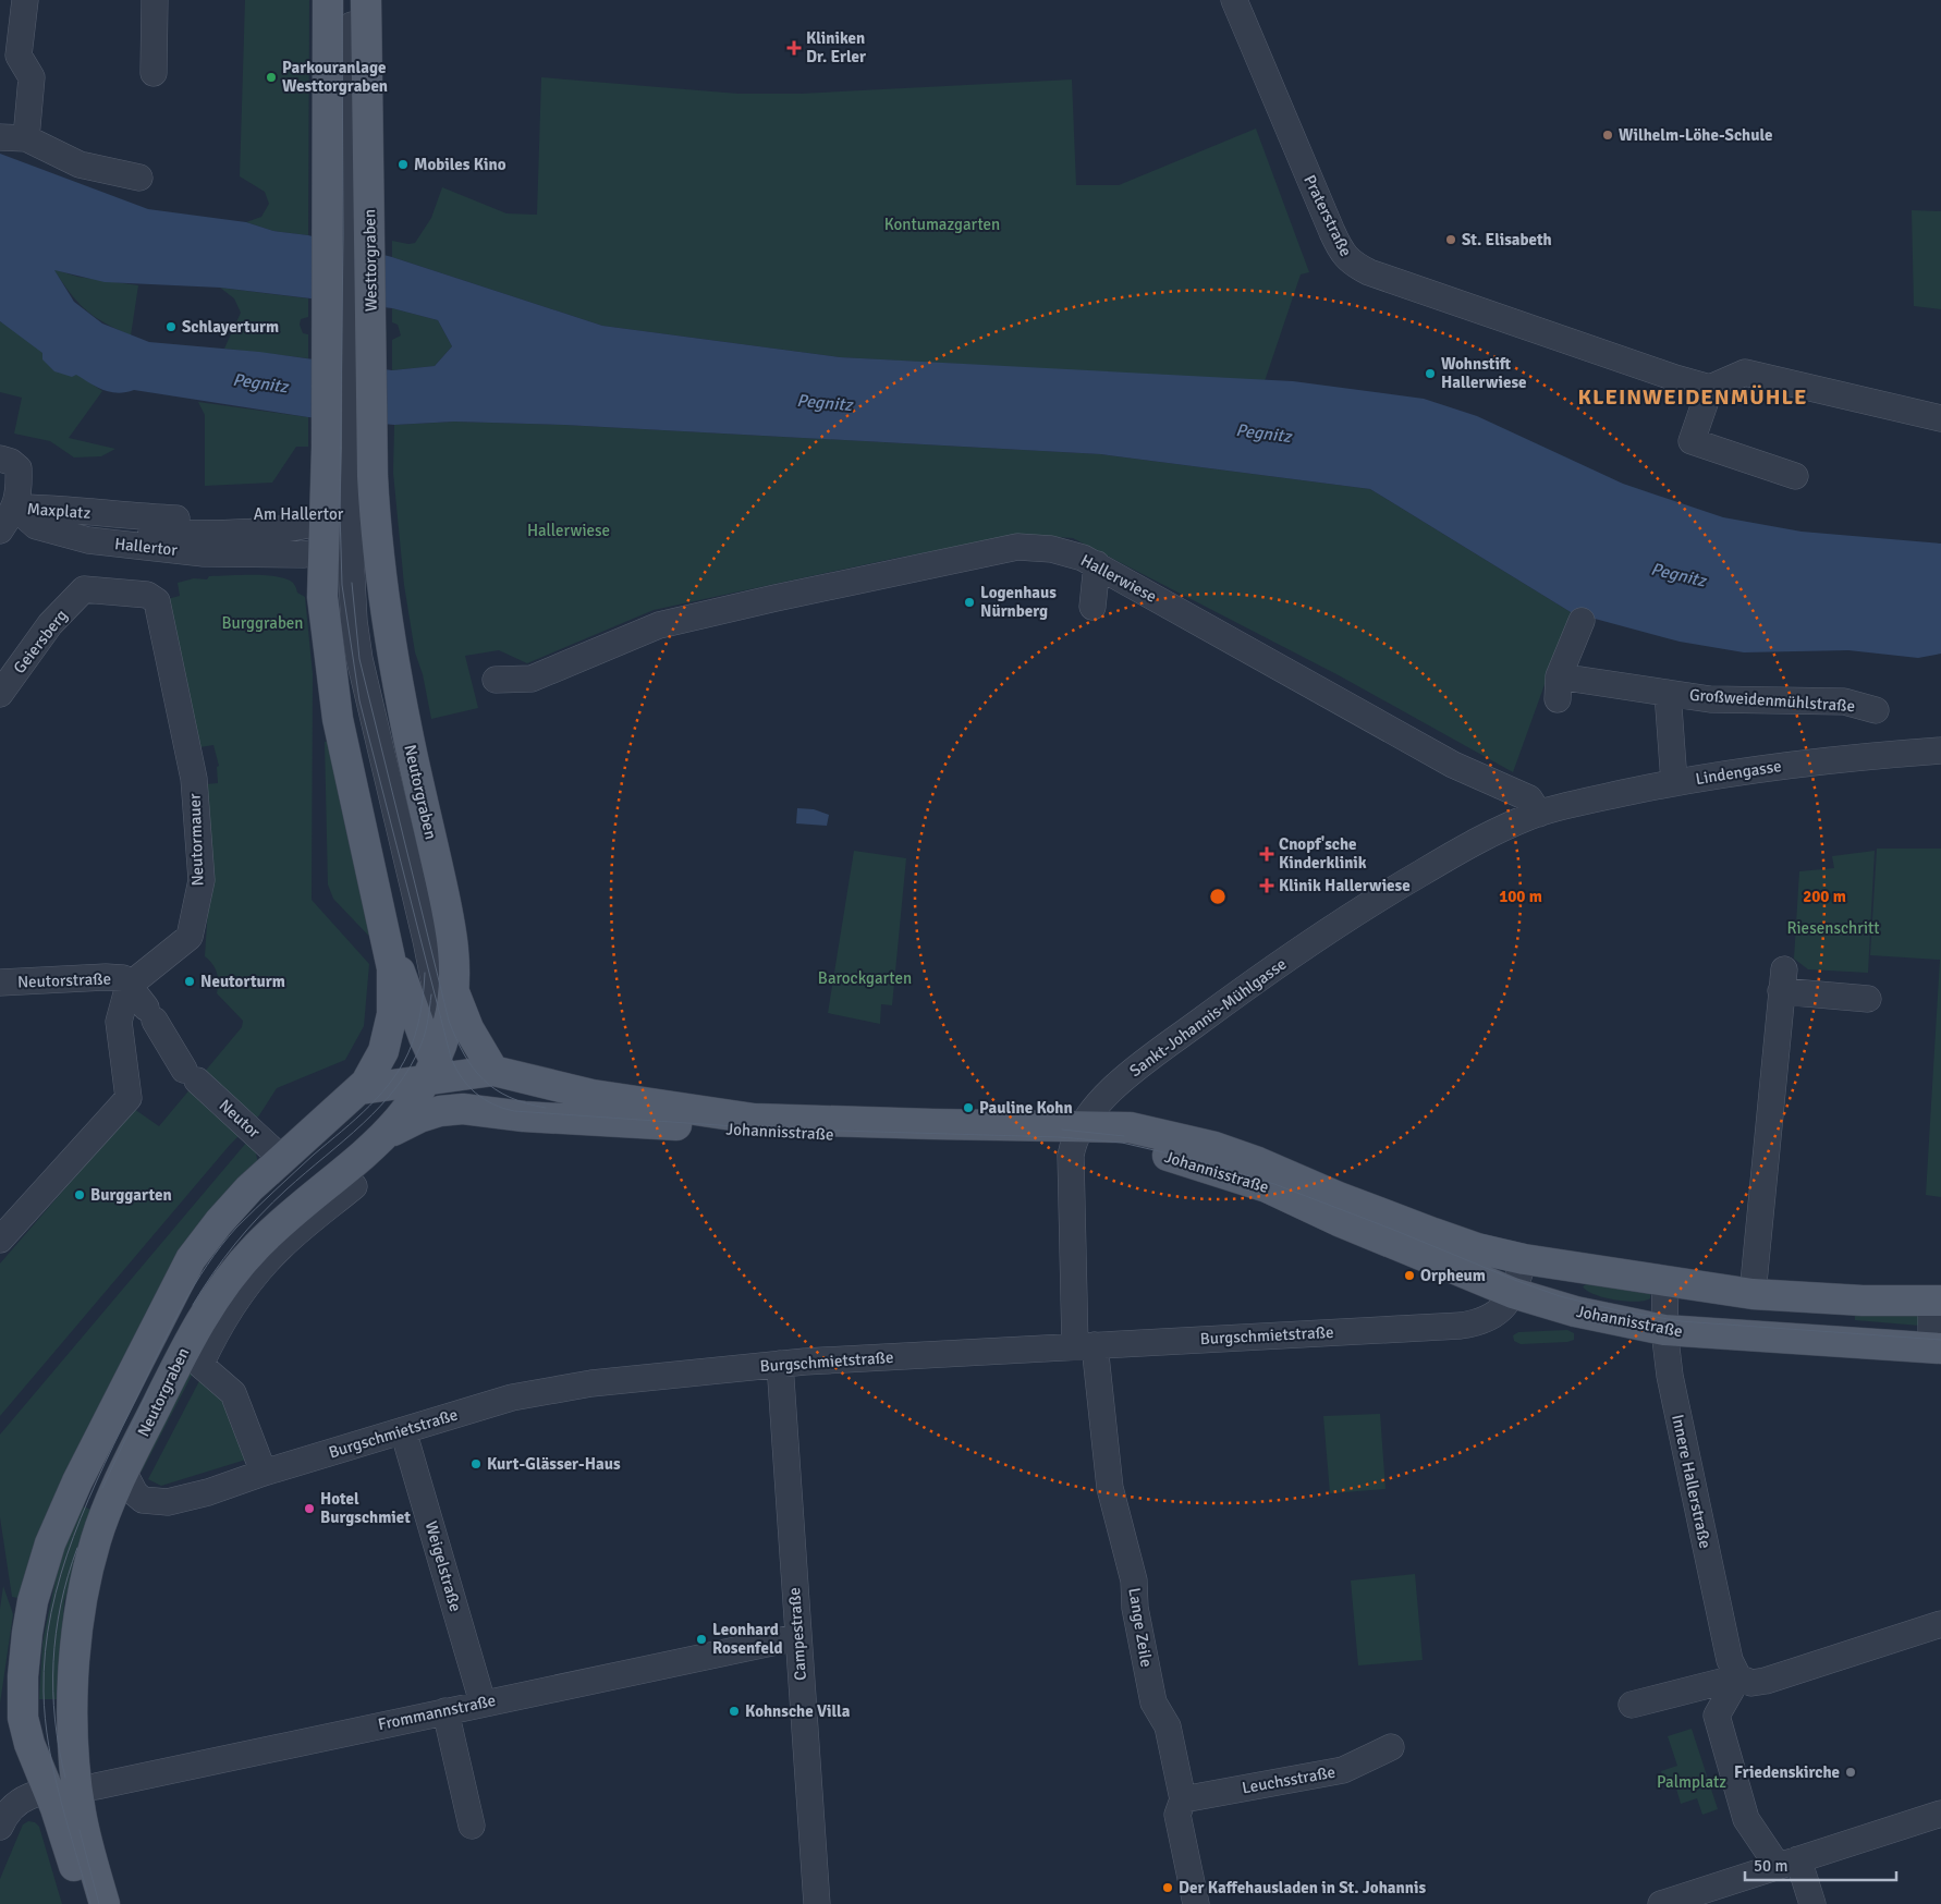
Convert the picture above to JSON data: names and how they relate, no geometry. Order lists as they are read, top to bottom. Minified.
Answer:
{"streets":{"main road":["Westtorgraben","Neutorgraben","Johannisstraße"],"street":["Praterstraße","Maxplatz","Am Hallertor","Hallertor","Hallerwiese","Geiersberg","Großweidenmühlstraße","Lindengasse","Neutormauer","Neutorstraße","Sankt-Johannis-Mühlgasse","Neutor","Burgschmietstraße","Innere Hallerstraße","Weigelstraße","Lange Zeile","Campestraße","Frommannstraße","Leuchsstraße"]},"crossings":[["Westtorgraben","Am Hallertor"],["Westtorgraben","Neutorgraben"],["Maxplatz","Hallertor"],["Am Hallertor","Hallertor"],["Am Hallertor","Neutorgraben"],["Hallerwiese","Lindengasse"],["Hallerwiese","Sankt-Johannis-Mühlgasse"],["Geiersberg","Neutormauer"],["Großweidenmühlstraße","Lindengasse"],["Lindengasse","Sankt-Johannis-Mühlgasse"],["Neutorgraben","Johannisstraße"],["Neutorgraben","Burgschmietstraße"],["Neutorgraben","Frommannstraße"],["Neutormauer","Neutorstraße"],["Neutorstraße","Neutor"],["Sankt-Johannis-Mühlgasse","Johannisstraße"],["Johannisstraße","Burgschmietstraße"],["Johannisstraße","Innere Hallerstraße"],["Burgschmietstraße","Weigelstraße"],["Burgschmietstraße","Lange Zeile"],["Burgschmietstraße","Campestraße"],["Weigelstraße","Frommannstraße"],["Lange Zeile","Leuchsstraße"],["Campestraße","Frommannstraße"]],"districts":["KLEINWEIDENMÜHLE"],"water":["Pegnitz"],"parks":["Kontumazgarten","Hallerwiese","Burggraben","Riesenschritt","Barockgarten","Palmplatz"],"places":{"health":["Kliniken Dr. Erler","Cnopf'sche Kinderklinik","Klinik Hallerwiese"],"other":["Parkouranlage Westtorgraben","Wilhelm-Löhe-Schule","Mobiles Kino","St. Elisabeth","Schlayerturm","Wohnstift Hallerwiese","Logenhaus Nürnberg","Neutorturm","Pauline Kohn","Burggarten","Orpheum","Kurt-Glässer-Haus","Hotel Burgschmiet","Leonhard Rosenfeld","Kohnsche Villa","Friedenskirche","Der Kaffehausladen in St. Johannis"]},"scale_bar":"50 m","rings":["100 m","200 m"]}
